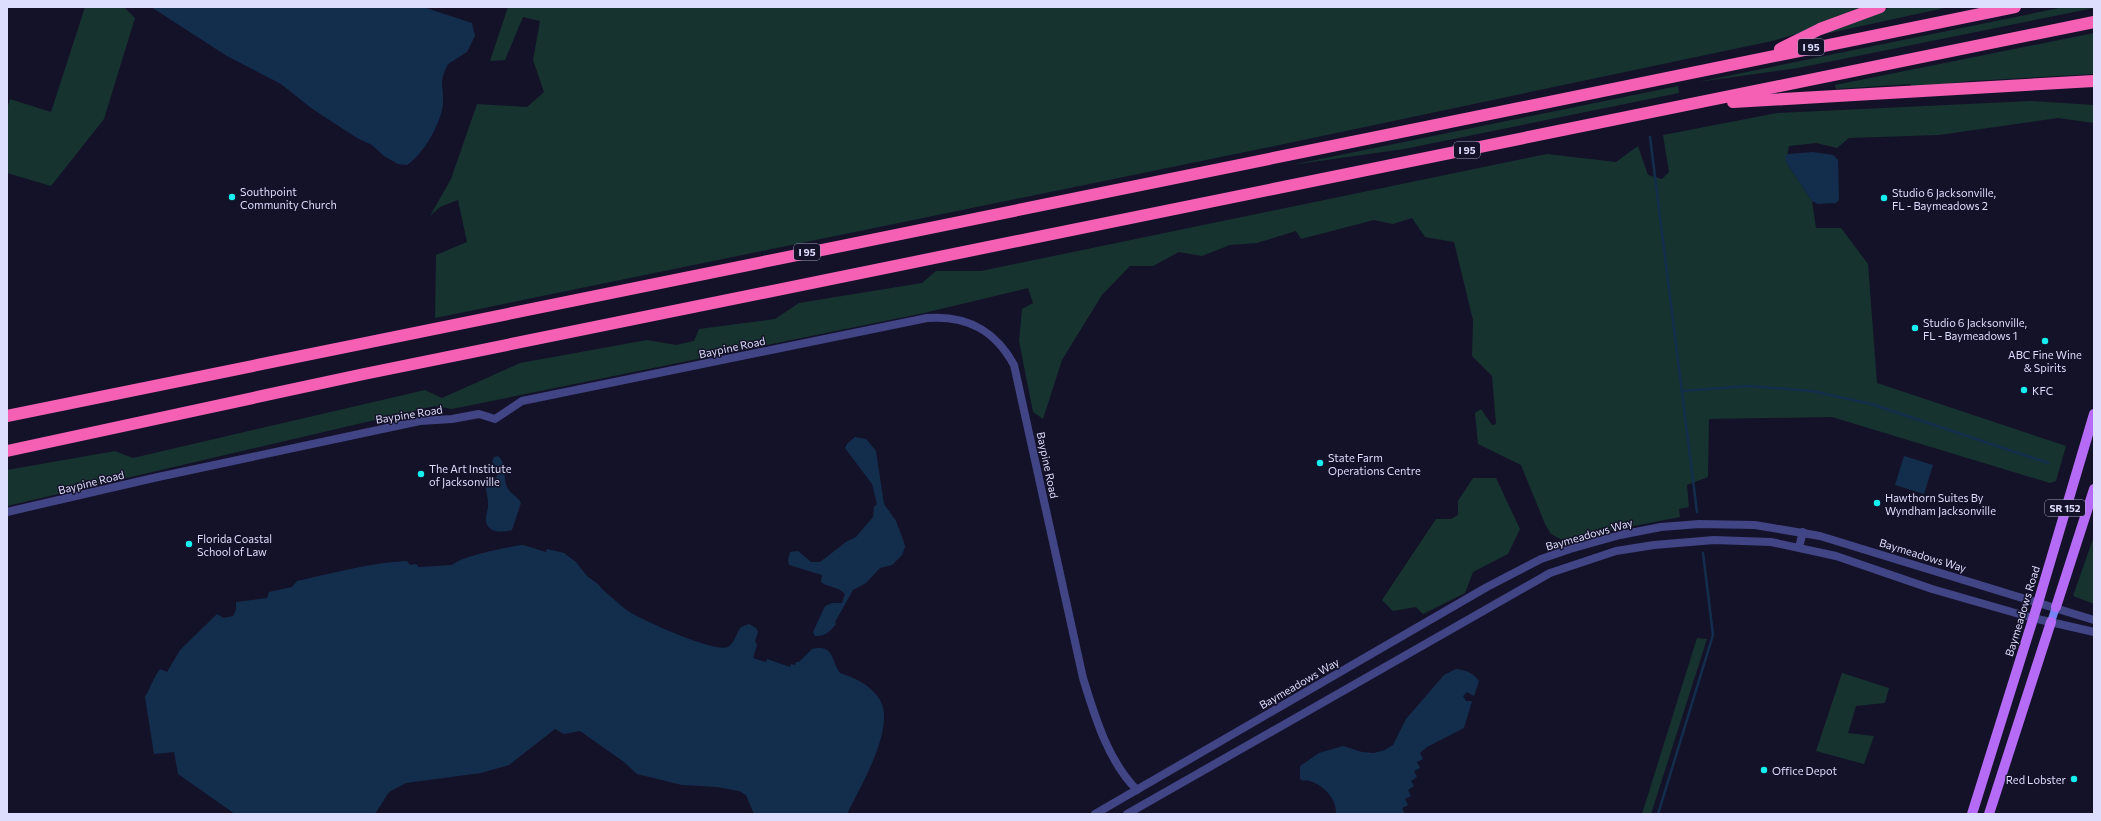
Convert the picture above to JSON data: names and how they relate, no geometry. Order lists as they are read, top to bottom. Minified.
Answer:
{"streets":{"highway":["I 95"],"main road":["SR 152","Baymeadows Road"],"street":["Baypine Road","Baymeadows Way"]},"crossings":[["Baypine Road","Baymeadows Way"],["SR 152","Baymeadows Way"],["Baymeadows Way","Baymeadows Road"]],"places":["Southpoint Community Church","Studio 6 Jacksonville, FL - Baymeadows 2","Studio 6 Jacksonville, FL - Baymeadows 1","ABC Fine Wine & Spirits","KFC","State Farm Operations Centre","The Art Institute of Jacksonville","Hawthorn Suites By Wyndham Jacksonville","Florida Coastal School of Law","Office Depot","Red Lobster"]}
